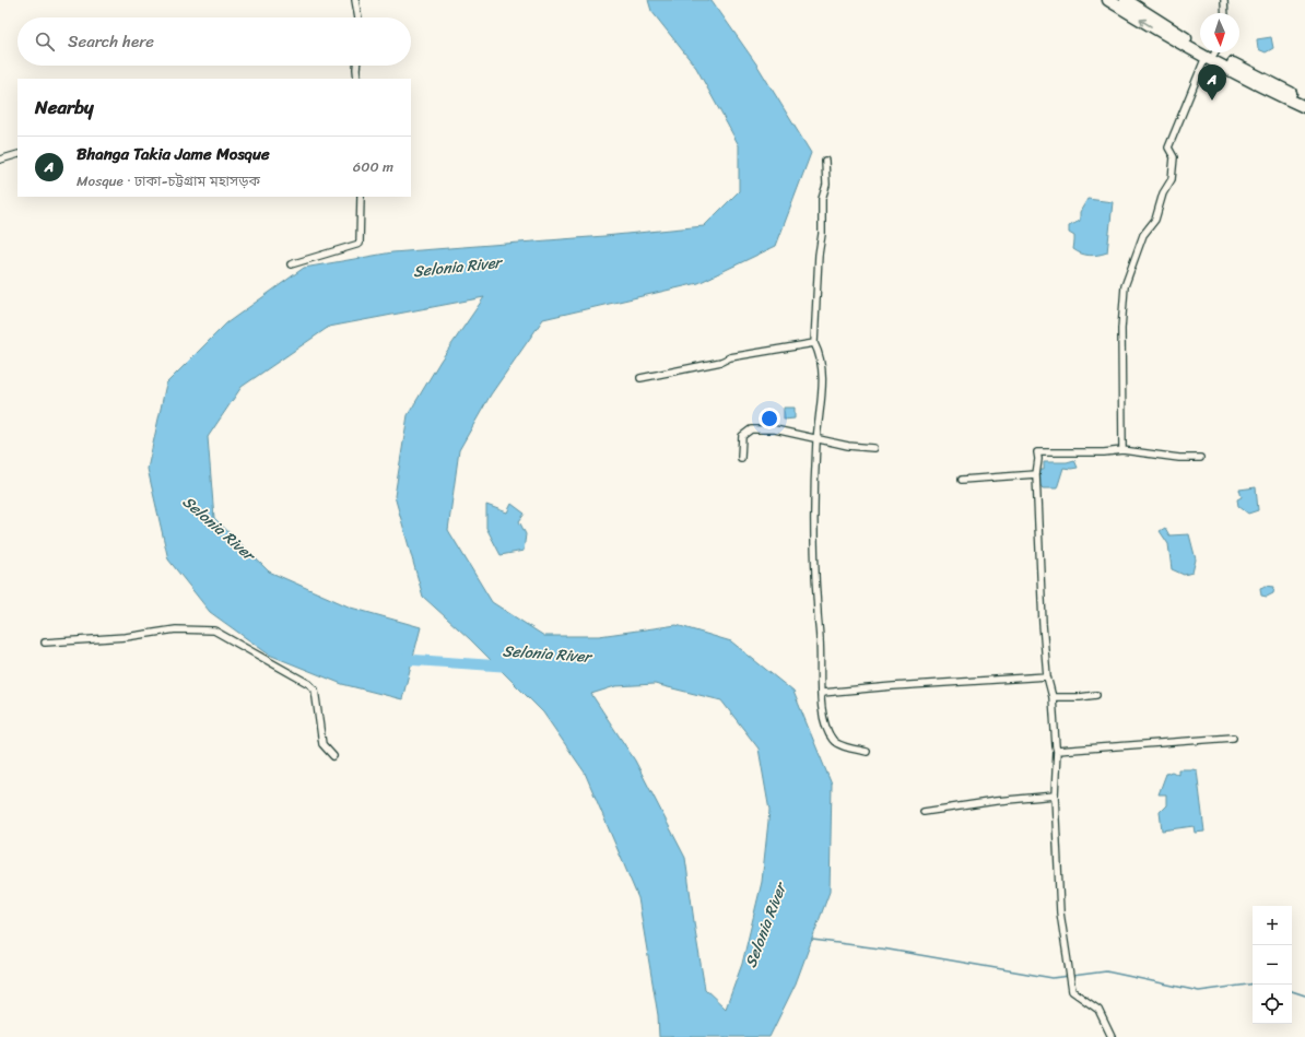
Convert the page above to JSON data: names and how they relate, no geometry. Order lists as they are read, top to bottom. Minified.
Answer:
{"water":["Selonia River"],"north":"bottom","page":{"search":"Search here","pins":"A","heading":"Nearby","list":[{"mark":"A","name":"Bhanga Takia Jame Mosque","note":"Mosque · ঢাকা-চট্টগ্রাম মহাসড়ক","value":"600 m"}],"map_buttons":["+","−"]}}
